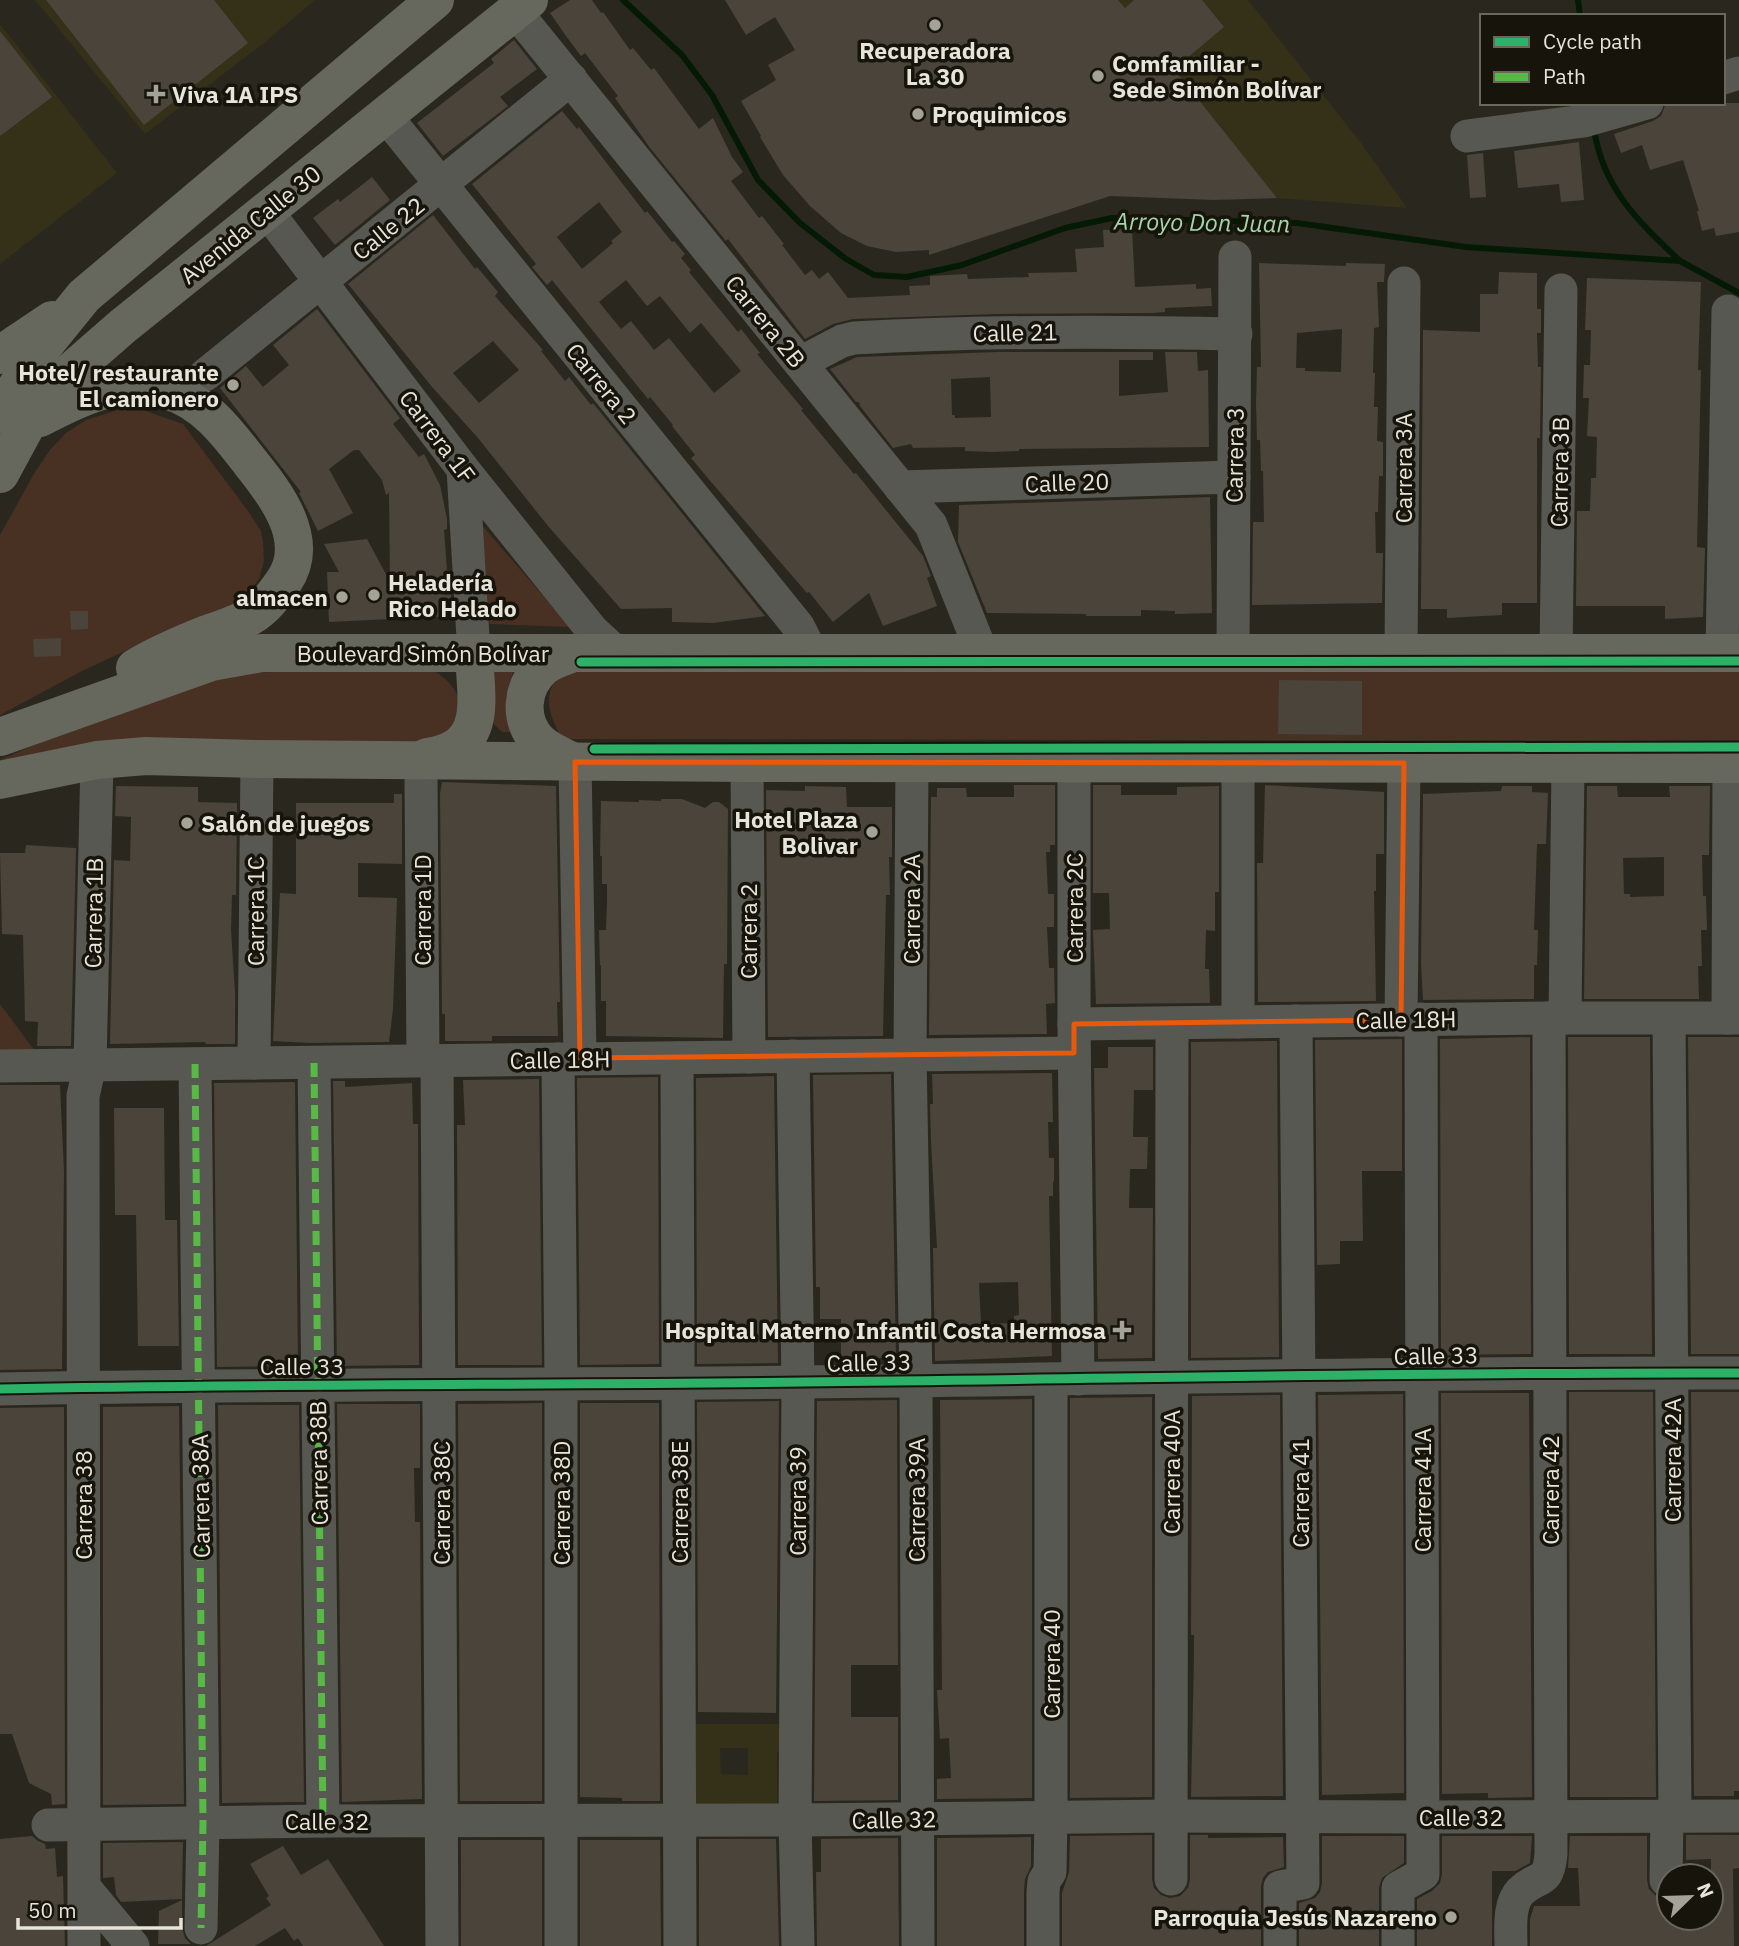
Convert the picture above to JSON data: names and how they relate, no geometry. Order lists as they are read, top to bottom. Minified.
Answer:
{"streets":{"highway":["Avenida Calle 30","Boulevard Simón Bolívar"],"street":["Calle 22","Carrera 2B","Calle 21","Carrera 2","Carrera 1F","Carrera 3","Carrera 3A","Carrera 3B","Calle 20","Carrera 2C","Carrera 2A","Carrera 1D","Carrera 1C","Carrera 1B","Calle 18H","Calle 33","Carrera 42A","Carrera 38B","Carrera 40A","Carrera 41A","Carrera 42","Carrera 41","Carrera 38A","Carrera 39A","Carrera 39","Carrera 38E","Carrera 38C","Carrera 38D","Carrera 38","Carrera 40","Calle 32"]},"crossings":[["Avenida Calle 30","Carrera 2B"],["Avenida Calle 30","Carrera 2"],["Avenida Calle 30","Carrera 1F"],["Calle 22","Carrera 2B"],["Calle 22","Carrera 2"],["Calle 22","Carrera 1F"],["Carrera 2B","Calle 21"],["Carrera 2B","Calle 20"],["Carrera 2B","Boulevard Simón Bolívar"],["Calle 21","Carrera 3"],["Carrera 2","Boulevard Simón Bolívar"],["Carrera 2","Calle 18H"],["Carrera 1F","Boulevard Simón Bolívar"],["Carrera 3","Calle 20"],["Carrera 3","Boulevard Simón Bolívar"],["Carrera 3A","Boulevard Simón Bolívar"],["Carrera 3B","Boulevard Simón Bolívar"],["Carrera 2C","Calle 18H"],["Carrera 2C","Carrera 40"],["Carrera 2A","Calle 18H"],["Carrera 2A","Carrera 39A"],["Carrera 1D","Calle 18H"],["Carrera 1D","Carrera 38C"],["Carrera 1C","Calle 18H"],["Carrera 1B","Calle 18H"],["Carrera 1B","Carrera 38"],["Calle 18H","Carrera 42A"],["Calle 18H","Carrera 38B"],["Calle 18H","Carrera 40A"],["Calle 18H","Carrera 41A"],["Calle 18H","Carrera 42"],["Calle 18H","Carrera 41"],["Calle 18H","Carrera 38A"],["Calle 18H","Carrera 39A"],["Calle 18H","Carrera 39"],["Calle 18H","Carrera 38E"],["Calle 18H","Carrera 38C"],["Calle 18H","Carrera 38D"],["Calle 18H","Carrera 38"],["Calle 18H","Carrera 40"],["Calle 33","Carrera 42A"],["Calle 33","Carrera 38B"],["Calle 33","Carrera 40A"],["Calle 33","Carrera 41A"],["Calle 33","Carrera 42"],["Calle 33","Carrera 41"],["Calle 33","Carrera 38A"],["Calle 33","Carrera 39A"],["Calle 33","Carrera 39"],["Calle 33","Carrera 38E"],["Calle 33","Carrera 38C"],["Calle 33","Carrera 38D"],["Calle 33","Carrera 38"],["Calle 33","Carrera 40"],["Carrera 42A","Calle 32"],["Carrera 38B","Calle 32"],["Carrera 40A","Calle 32"],["Carrera 41A","Calle 32"],["Carrera 42","Calle 32"],["Carrera 41","Calle 32"],["Carrera 38A","Calle 32"],["Carrera 39A","Calle 32"],["Carrera 39","Calle 32"],["Carrera 38E","Calle 32"],["Carrera 38C","Calle 32"],["Carrera 38D","Calle 32"],["Carrera 38","Calle 32"],["Carrera 40","Calle 32"]],"water":["Arroyo Don Juan"],"places":{"other":["Recuperadora La 30","Comfamiliar - Sede Simón Bolívar","Proquimicos","Hotel/ restaurante El camionero","Heladería Rico Helado","almacen","Salón de juegos","Hotel Plaza Bolivar","Parroquia Jesús Nazareno"],"health":["Viva 1A IPS","Hospital Materno Infantil Costa Hermosa"]},"legend":["Cycle path","Path"],"scale_bar":"50 m","north":"top right"}
